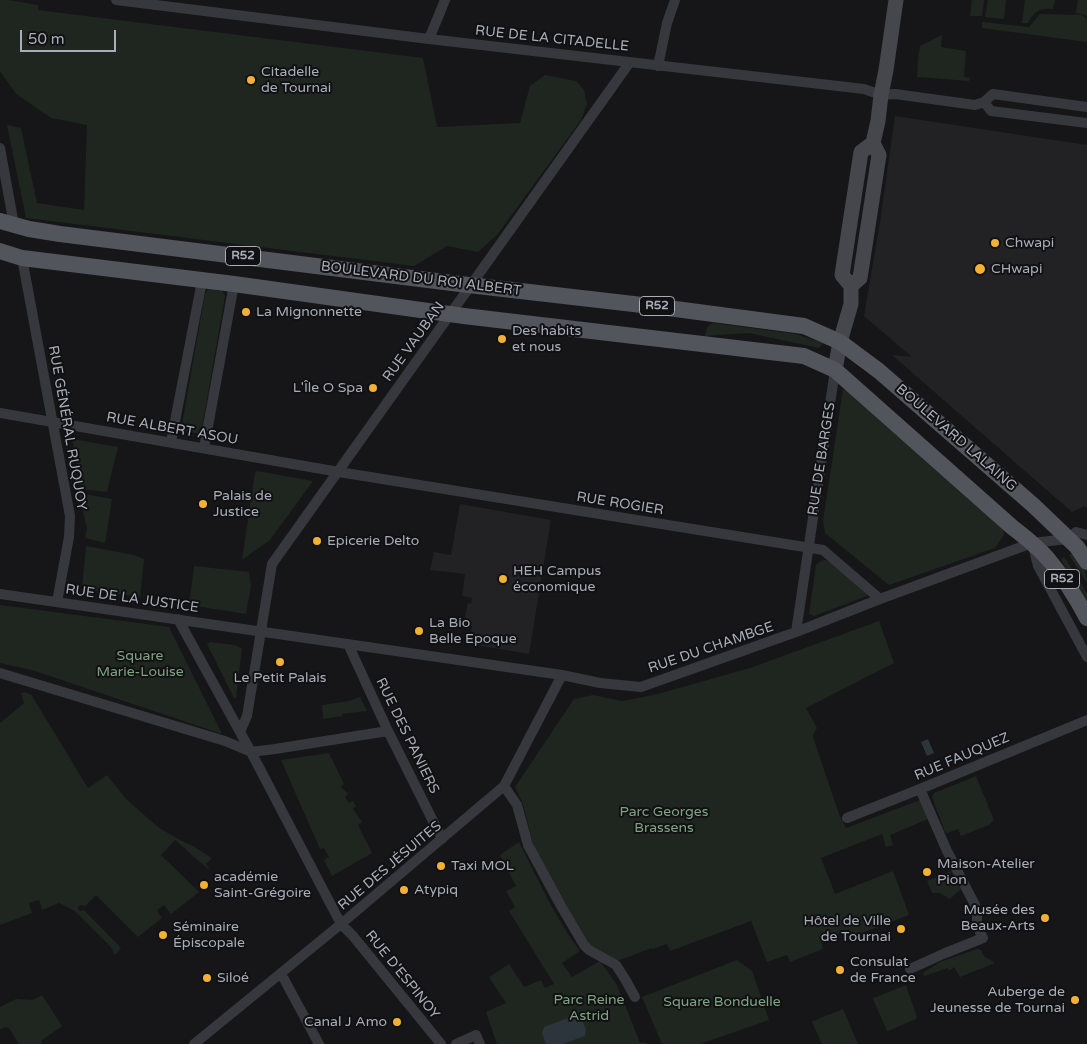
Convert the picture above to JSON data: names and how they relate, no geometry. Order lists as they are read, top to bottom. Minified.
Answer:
{"streets":{"main road":["R52","BOULEVARD DU ROI ALBERT","BOULEVARD LALAING"],"street":["RUE DE LA CITADELLE","RUE VAUBAN","RUE GÉNÉRAL RUQUOY","RUE ALBERT ASOU","RUE DE BARGES","RUE ROGIER","RUE DE LA JUSTICE","RUE DU CHAMBGE","RUE DES PANIERS","RUE FAUQUEZ","RUE DES JÉSUITES","RUE D'ESPINOY"]},"crossings":[["RUE DE LA CITADELLE","RUE VAUBAN"],["RUE DE LA CITADELLE","RUE DE BARGES"],["R52","RUE VAUBAN"],["R52","RUE GÉNÉRAL RUQUOY"],["R52","BOULEVARD LALAING"],["R52","RUE DE BARGES"],["BOULEVARD DU ROI ALBERT","RUE VAUBAN"],["BOULEVARD DU ROI ALBERT","BOULEVARD LALAING"],["BOULEVARD DU ROI ALBERT","RUE DE BARGES"],["RUE VAUBAN","RUE ALBERT ASOU"],["RUE VAUBAN","RUE ROGIER"],["RUE VAUBAN","RUE DE LA JUSTICE"],["RUE VAUBAN","RUE DU CHAMBGE"],["RUE GÉNÉRAL RUQUOY","RUE ALBERT ASOU"],["RUE GÉNÉRAL RUQUOY","RUE DE LA JUSTICE"],["RUE ALBERT ASOU","RUE ROGIER"],["BOULEVARD LALAING","RUE DE BARGES"],["BOULEVARD LALAING","RUE DU CHAMBGE"],["RUE DE BARGES","RUE ROGIER"],["RUE DE BARGES","RUE DU CHAMBGE"],["RUE ROGIER","RUE DU CHAMBGE"],["RUE DE LA JUSTICE","RUE DU CHAMBGE"],["RUE DU CHAMBGE","RUE DES PANIERS"],["RUE DU CHAMBGE","RUE DES JÉSUITES"],["RUE DES PANIERS","RUE DES JÉSUITES"],["RUE DES JÉSUITES","RUE D'ESPINOY"]],"parks":["Square Marie-Louise","Parc Georges Brassens","Parc Reine Astrid","Square Bonduelle"],"places":["Citadelle de Tournai","Chwapi","CHwapi","La Mignonnette","Des habits et nous","L'Île O Spa","Palais de Justice","Epicerie Delto","HEH Campus économique","La Bio Belle Epoque","Le Petit Palais","Taxi MOL","Maison-Atelier Pion","académie Saint-Grégoire","Atypiq","Musée des Beaux-Arts","Hôtel de Ville de Tournai","Séminaire Épiscopale","Consulat de France","Siloé","Auberge de Jeunesse de Tournai","Canal J Amo"],"scale_bar":"50 m"}
